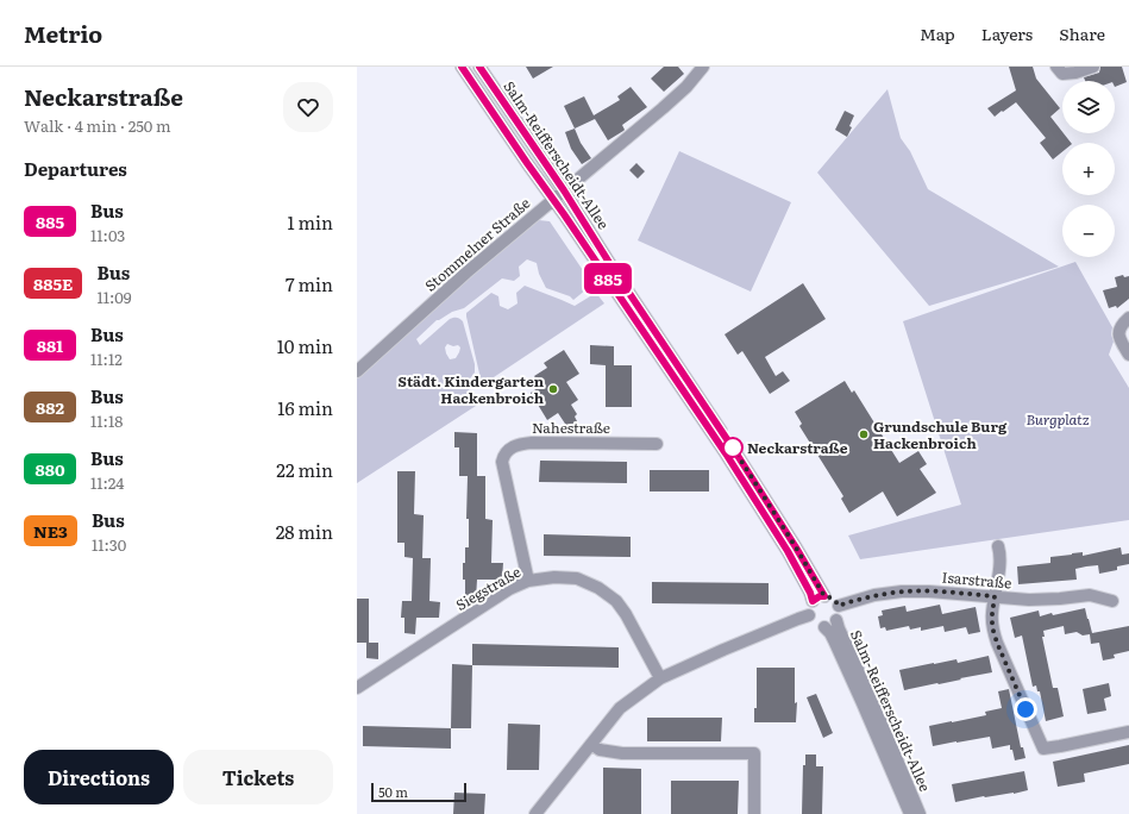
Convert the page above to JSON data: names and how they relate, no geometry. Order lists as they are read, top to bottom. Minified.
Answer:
{"streets":{"street":["Salm-Reifferscheidt-Allee","Stommelner Straße","Nahestraße","Isarstraße","Siegstraße"]},"crossings":[["Salm-Reifferscheidt-Allee","Stommelner Straße"],["Salm-Reifferscheidt-Allee","Isarstraße"],["Nahestraße","Siegstraße"]],"parks":["Burgplatz"],"places":["Städt. Kindergarten Hackenbroich","Grundschule Burg Hackenbroich","Neckarstraße"],"lines":["bus line 885"],"scale_bar":"50 m","page":{"header":"Metrio","nav":["Map","Layers","Share"],"heading":[["Neckarstraße","Walk · 4 min · 250 m"],"Departures"],"on_map":"885","map_buttons":["+","−"],"list":[{"mark":"885","name":"Bus","note":"11:03","value":"1 min"},{"mark":"885E","name":"Bus","note":"11:09","value":"7 min"},{"mark":"881","name":"Bus","note":"11:12","value":"10 min"},{"mark":"882","name":"Bus","note":"11:18","value":"16 min"},{"mark":"880","name":"Bus","note":"11:24","value":"22 min"},{"mark":"NE3","name":"Bus","note":"11:30","value":"28 min"}],"buttons":["Directions","Tickets"],"scale":"50 m"}}
